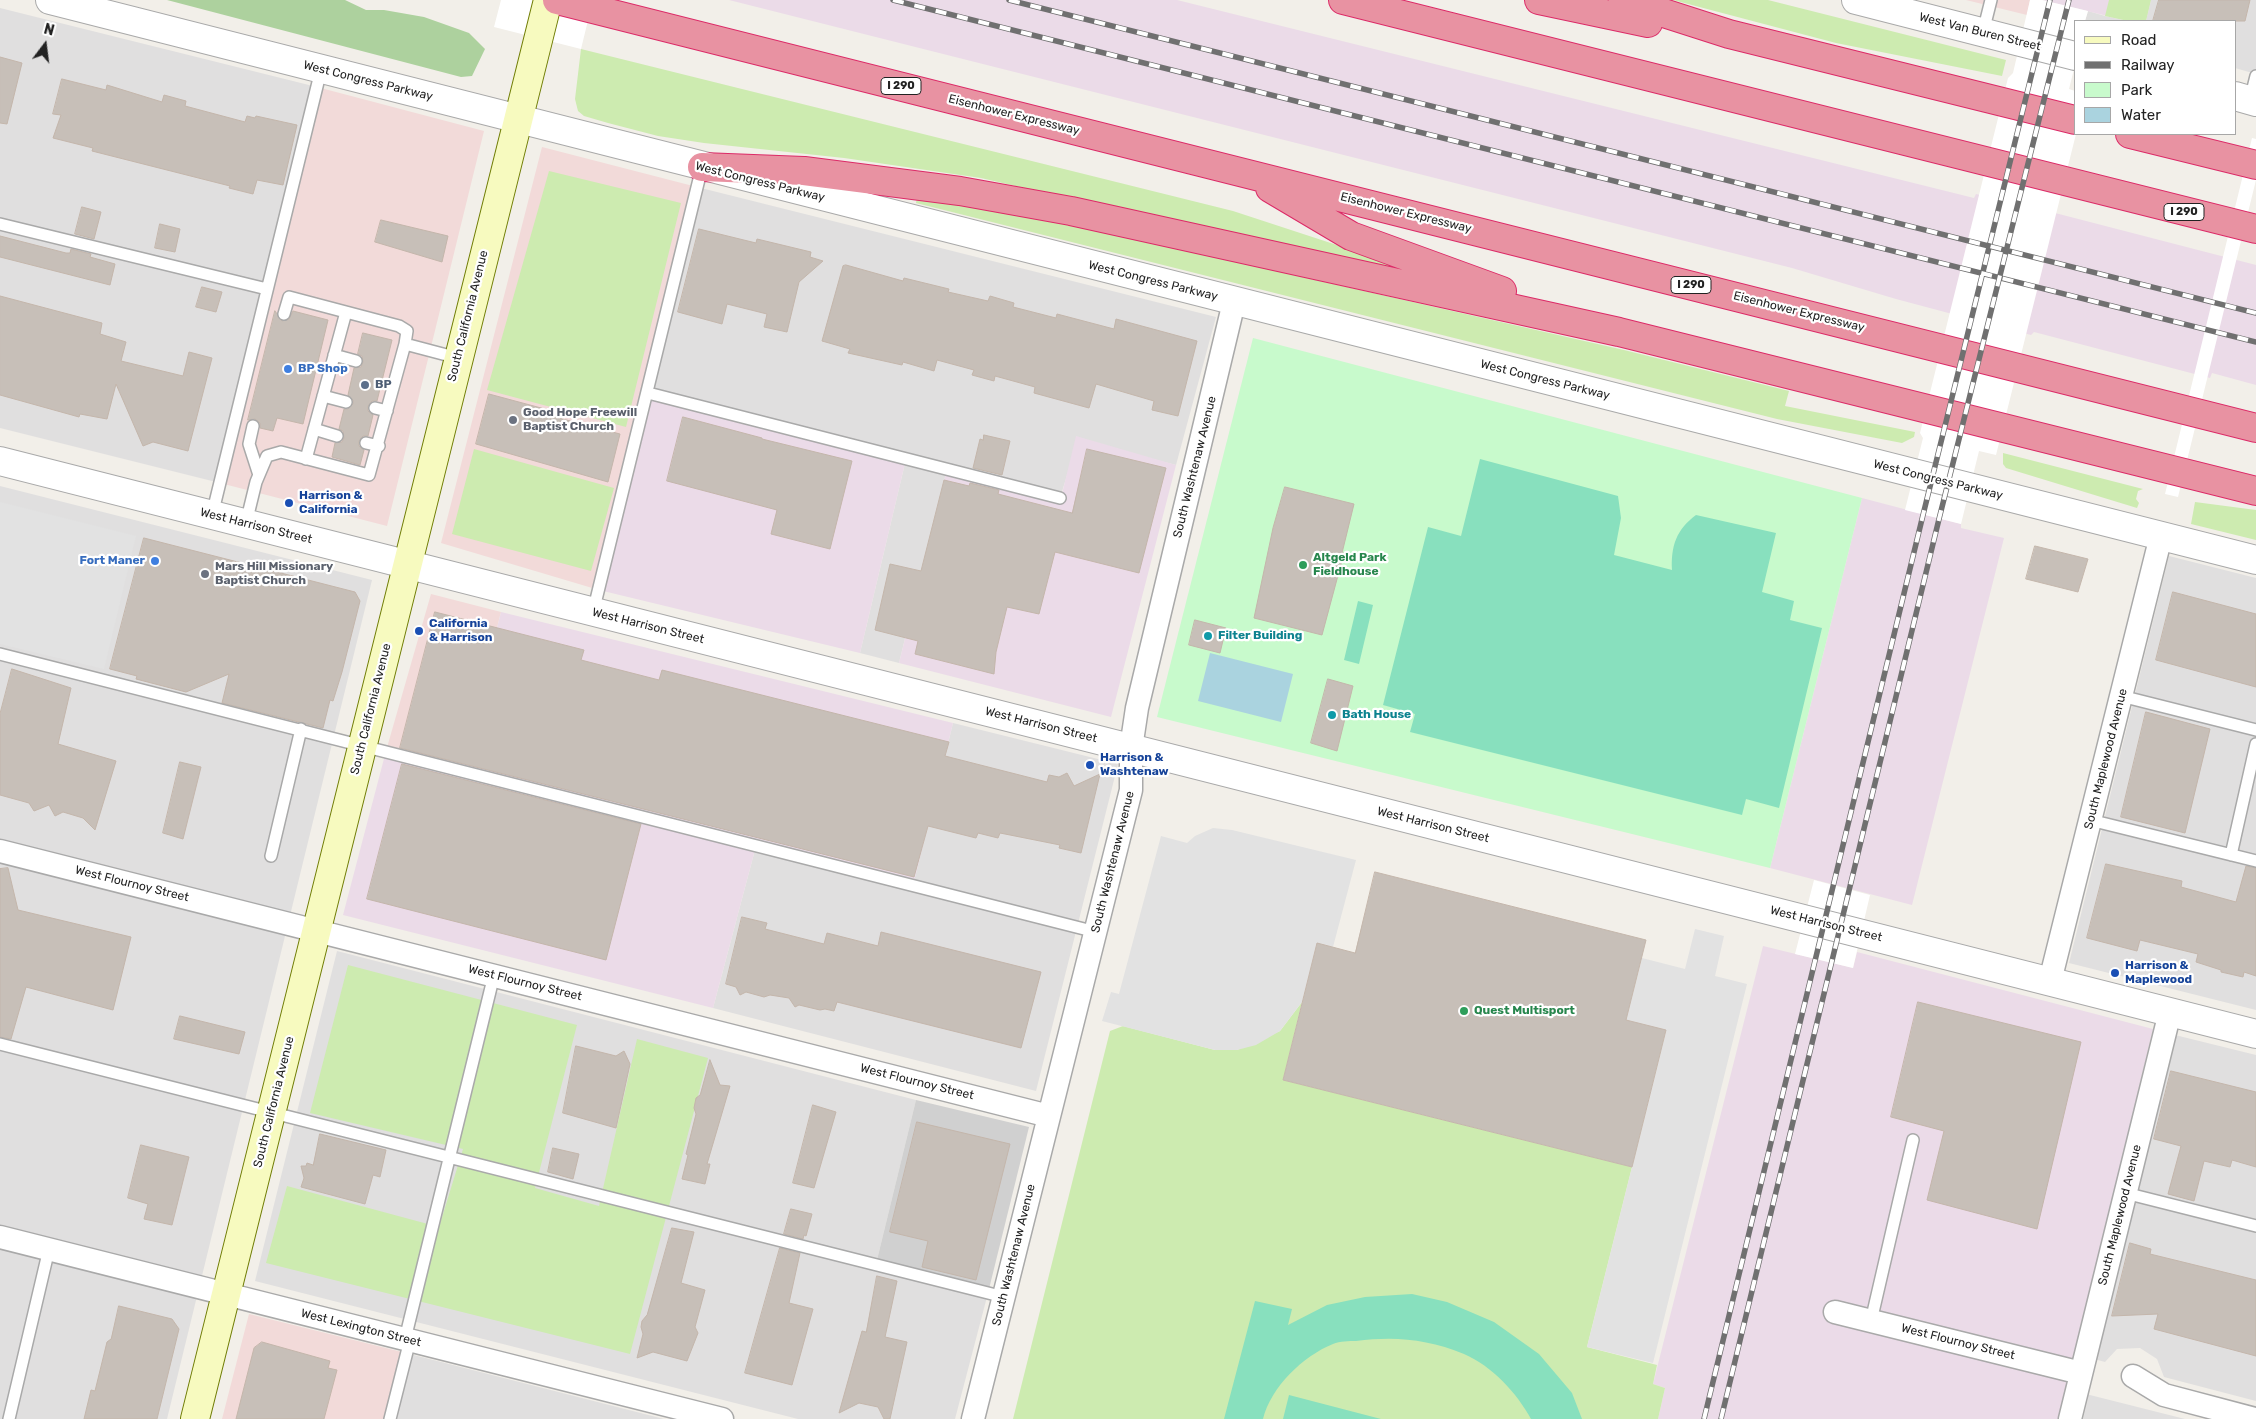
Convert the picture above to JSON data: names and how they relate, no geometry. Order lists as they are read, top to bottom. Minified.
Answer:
{"streets":{"highway":["I 290","Eisenhower Expressway"],"main road":["South California Avenue"],"street":["West Van Buren Street","West Congress Parkway","South Washtenaw Avenue","West Harrison Street","South Maplewood Avenue","West Flournoy Street","West Lexington Street"]},"crossings":[["West Congress Parkway","South California Avenue"],["West Congress Parkway","South Washtenaw Avenue"],["West Congress Parkway","South Maplewood Avenue"],["South California Avenue","West Harrison Street"],["South California Avenue","West Flournoy Street"],["South California Avenue","West Lexington Street"],["South Washtenaw Avenue","West Harrison Street"],["South Washtenaw Avenue","West Flournoy Street"],["West Harrison Street","South Maplewood Avenue"],["South Maplewood Avenue","West Flournoy Street"]],"places":["BP Shop","BP","Good Hope Freewill Baptist Church","Harrison & California","Fort Maner","Altgeld Park Fieldhouse","Mars Hill Missionary Baptist Church","California & Harrison","Filter Building","Bath House","Harrison & Washtenaw","Harrison & Maplewood","Quest Multisport"],"legend":["Road","Railway","Park","Water"],"north":"top"}
